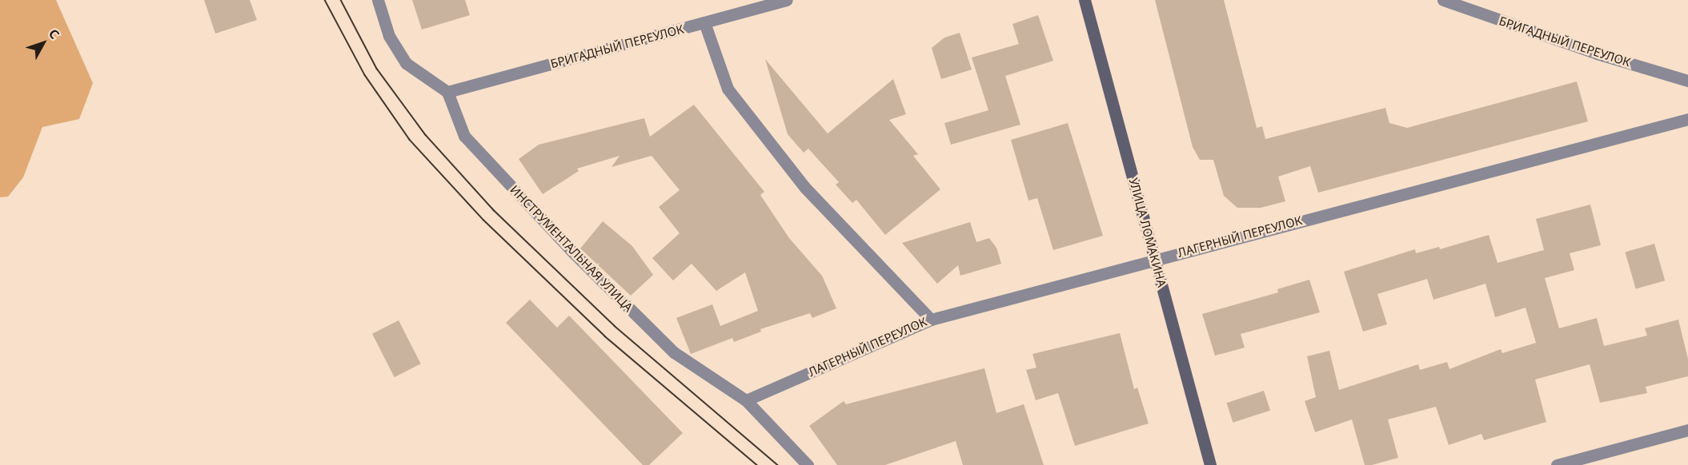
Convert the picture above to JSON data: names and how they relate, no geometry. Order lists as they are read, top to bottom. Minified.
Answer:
{"streets":{"main road":["УЛИЦА ЛОМАКИНА"],"street":["БРИГАДНЫЙ ПЕРЕУЛОК","ЛАГЕРНЫЙ ПЕРЕУЛОК","ИНСТРУМЕНТАЛЬНАЯ УЛИЦА"]},"crossings":[["БРИГАДНЫЙ ПЕРЕУЛОК","ИНСТРУМЕНТАЛЬНАЯ УЛИЦА"],["УЛИЦА ЛОМАКИНА","ЛАГЕРНЫЙ ПЕРЕУЛОК"],["ЛАГЕРНЫЙ ПЕРЕУЛОК","ИНСТРУМЕНТАЛЬНАЯ УЛИЦА"]],"north":"top right"}
